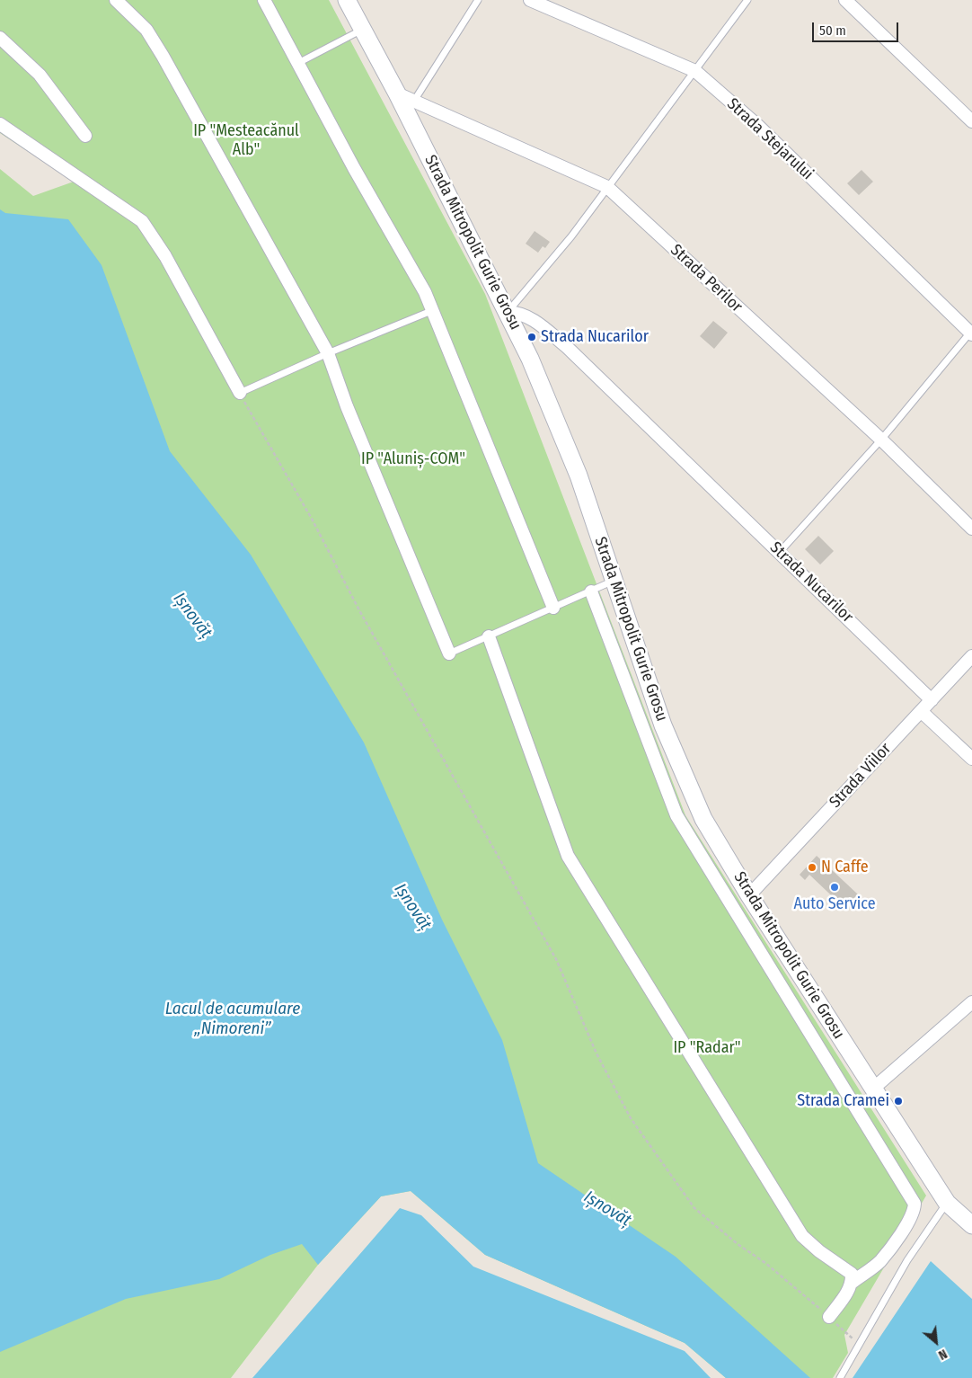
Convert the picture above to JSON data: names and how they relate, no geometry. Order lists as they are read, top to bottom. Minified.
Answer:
{"streets":{"main road":["Strada Mitropolit Gurie Grosu"],"street":["Strada Stejarului","Strada Perilor","Strada Nucarilor","Strada Viilor"]},"crossings":[["Strada Mitropolit Gurie Grosu","Strada Perilor"],["Strada Mitropolit Gurie Grosu","Strada Nucarilor"],["Strada Mitropolit Gurie Grosu","Strada Viilor"],["Strada Nucarilor","Strada Viilor"]],"water":["Ișnovăț","Lacul de acumulare „Nimoreni”"],"parks":["IP \"Mesteacănul Alb\"","IP \"Aluniș-COM\"","IP \"Radar\""],"places":["Strada Nucarilor","N Caffe","Auto Service","Strada Cramei"],"scale_bar":"50 m","north":"bottom right"}
